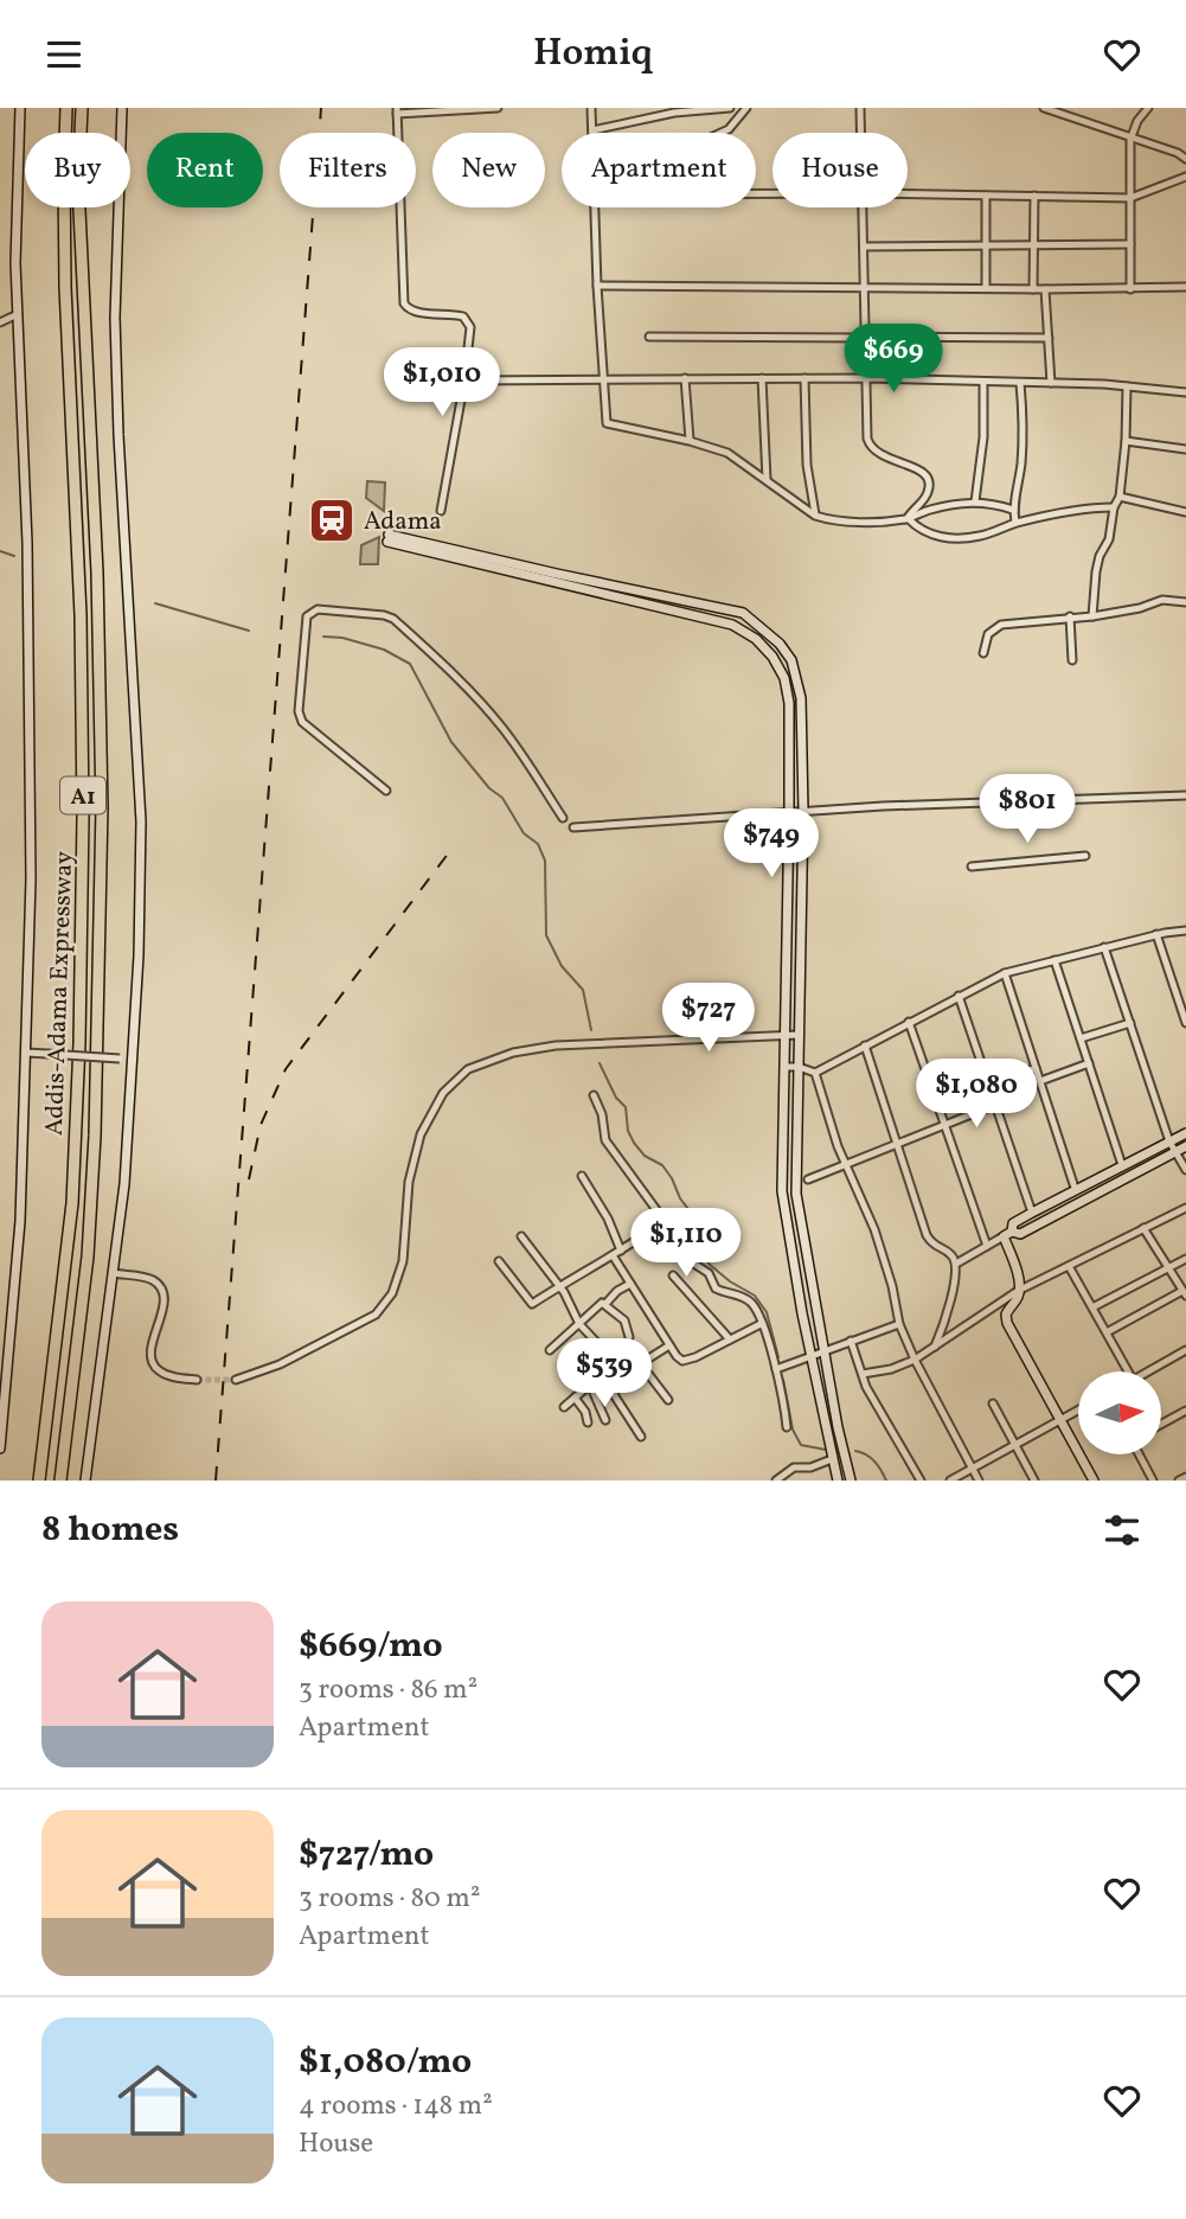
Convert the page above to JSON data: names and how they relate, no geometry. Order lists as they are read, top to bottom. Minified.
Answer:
{"streets":{"highway":["A1","Addis-Adama Expressway"]},"places":{"station":["Adama"]},"north":"right","page":{"header":"Homiq","chip":["Buy","Rent","Filters","New","Apartment","House"],"price":["$669","$1,010","$801","$749","$727","$1,080","$1,110","$539"],"heading":"8 homes","list":[{"name":"$669/mo","note":"3 rooms · 86 m² · Apartment"},{"name":"$727/mo","note":"3 rooms · 80 m² · Apartment"},{"name":"$1,080/mo","note":"4 rooms · 148 m² · House"}]}}
